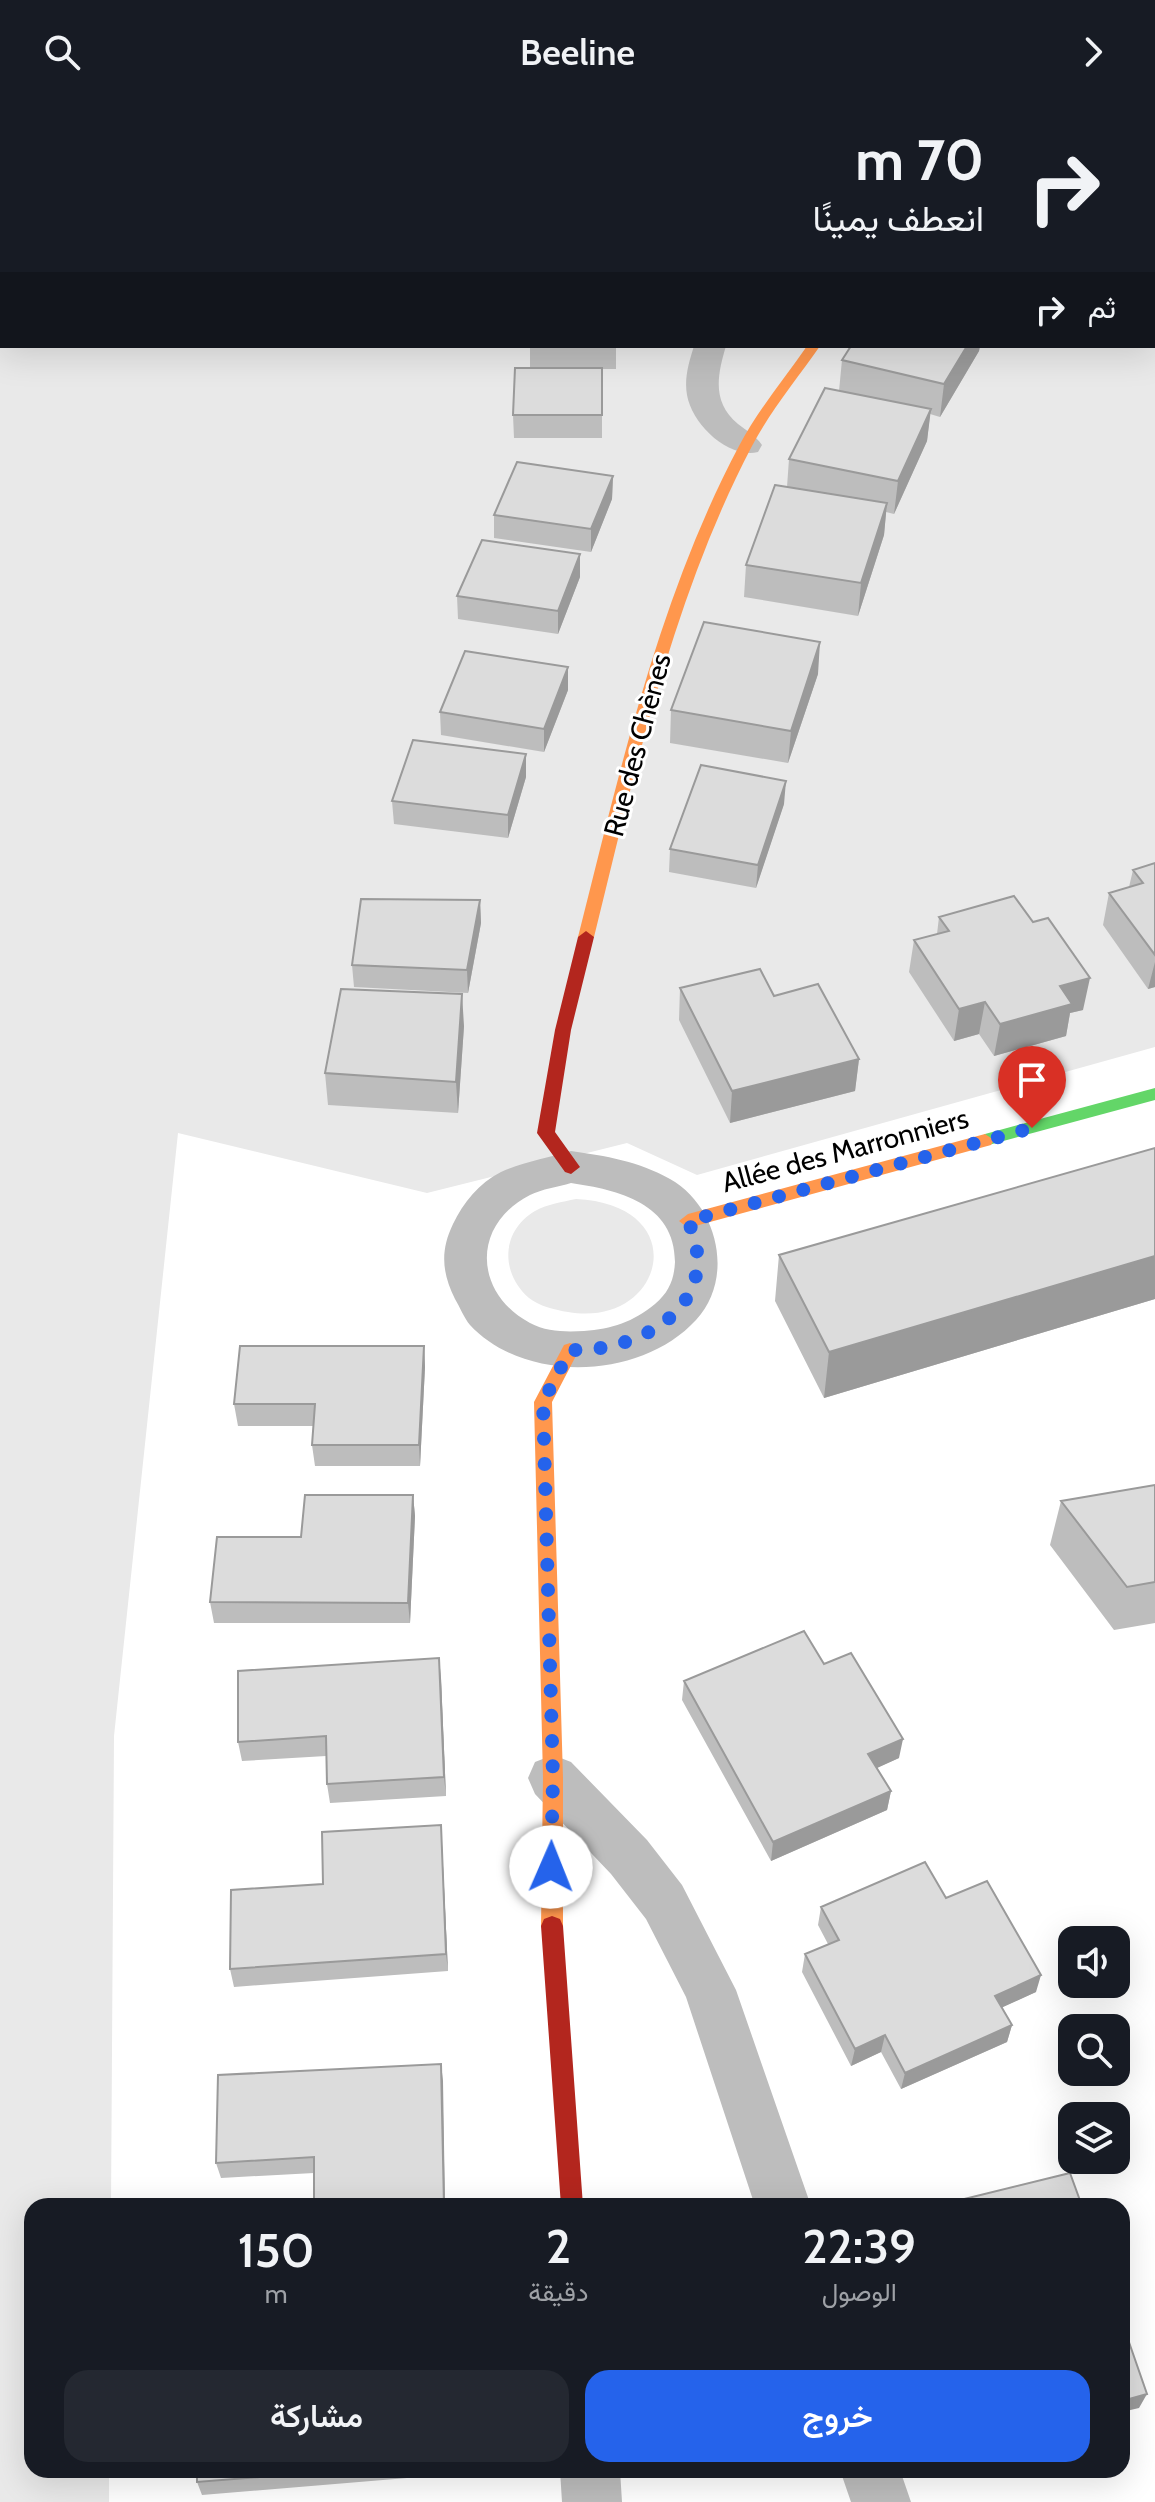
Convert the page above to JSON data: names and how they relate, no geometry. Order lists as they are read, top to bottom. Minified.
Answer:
{"streets":{"street":["Rue des Chènes","Allée des Marronniers"]},"crossings":[["Rue des Chènes","Allée des Marronniers"]],"page":{"header":"Beeline","turn":["70 m","انعطف يمينًا"],"then":"ثم","eta":["22:39","الوصول","2","دقيقة","150","m"],"buttons":["خروج","مشاركة"]}}
